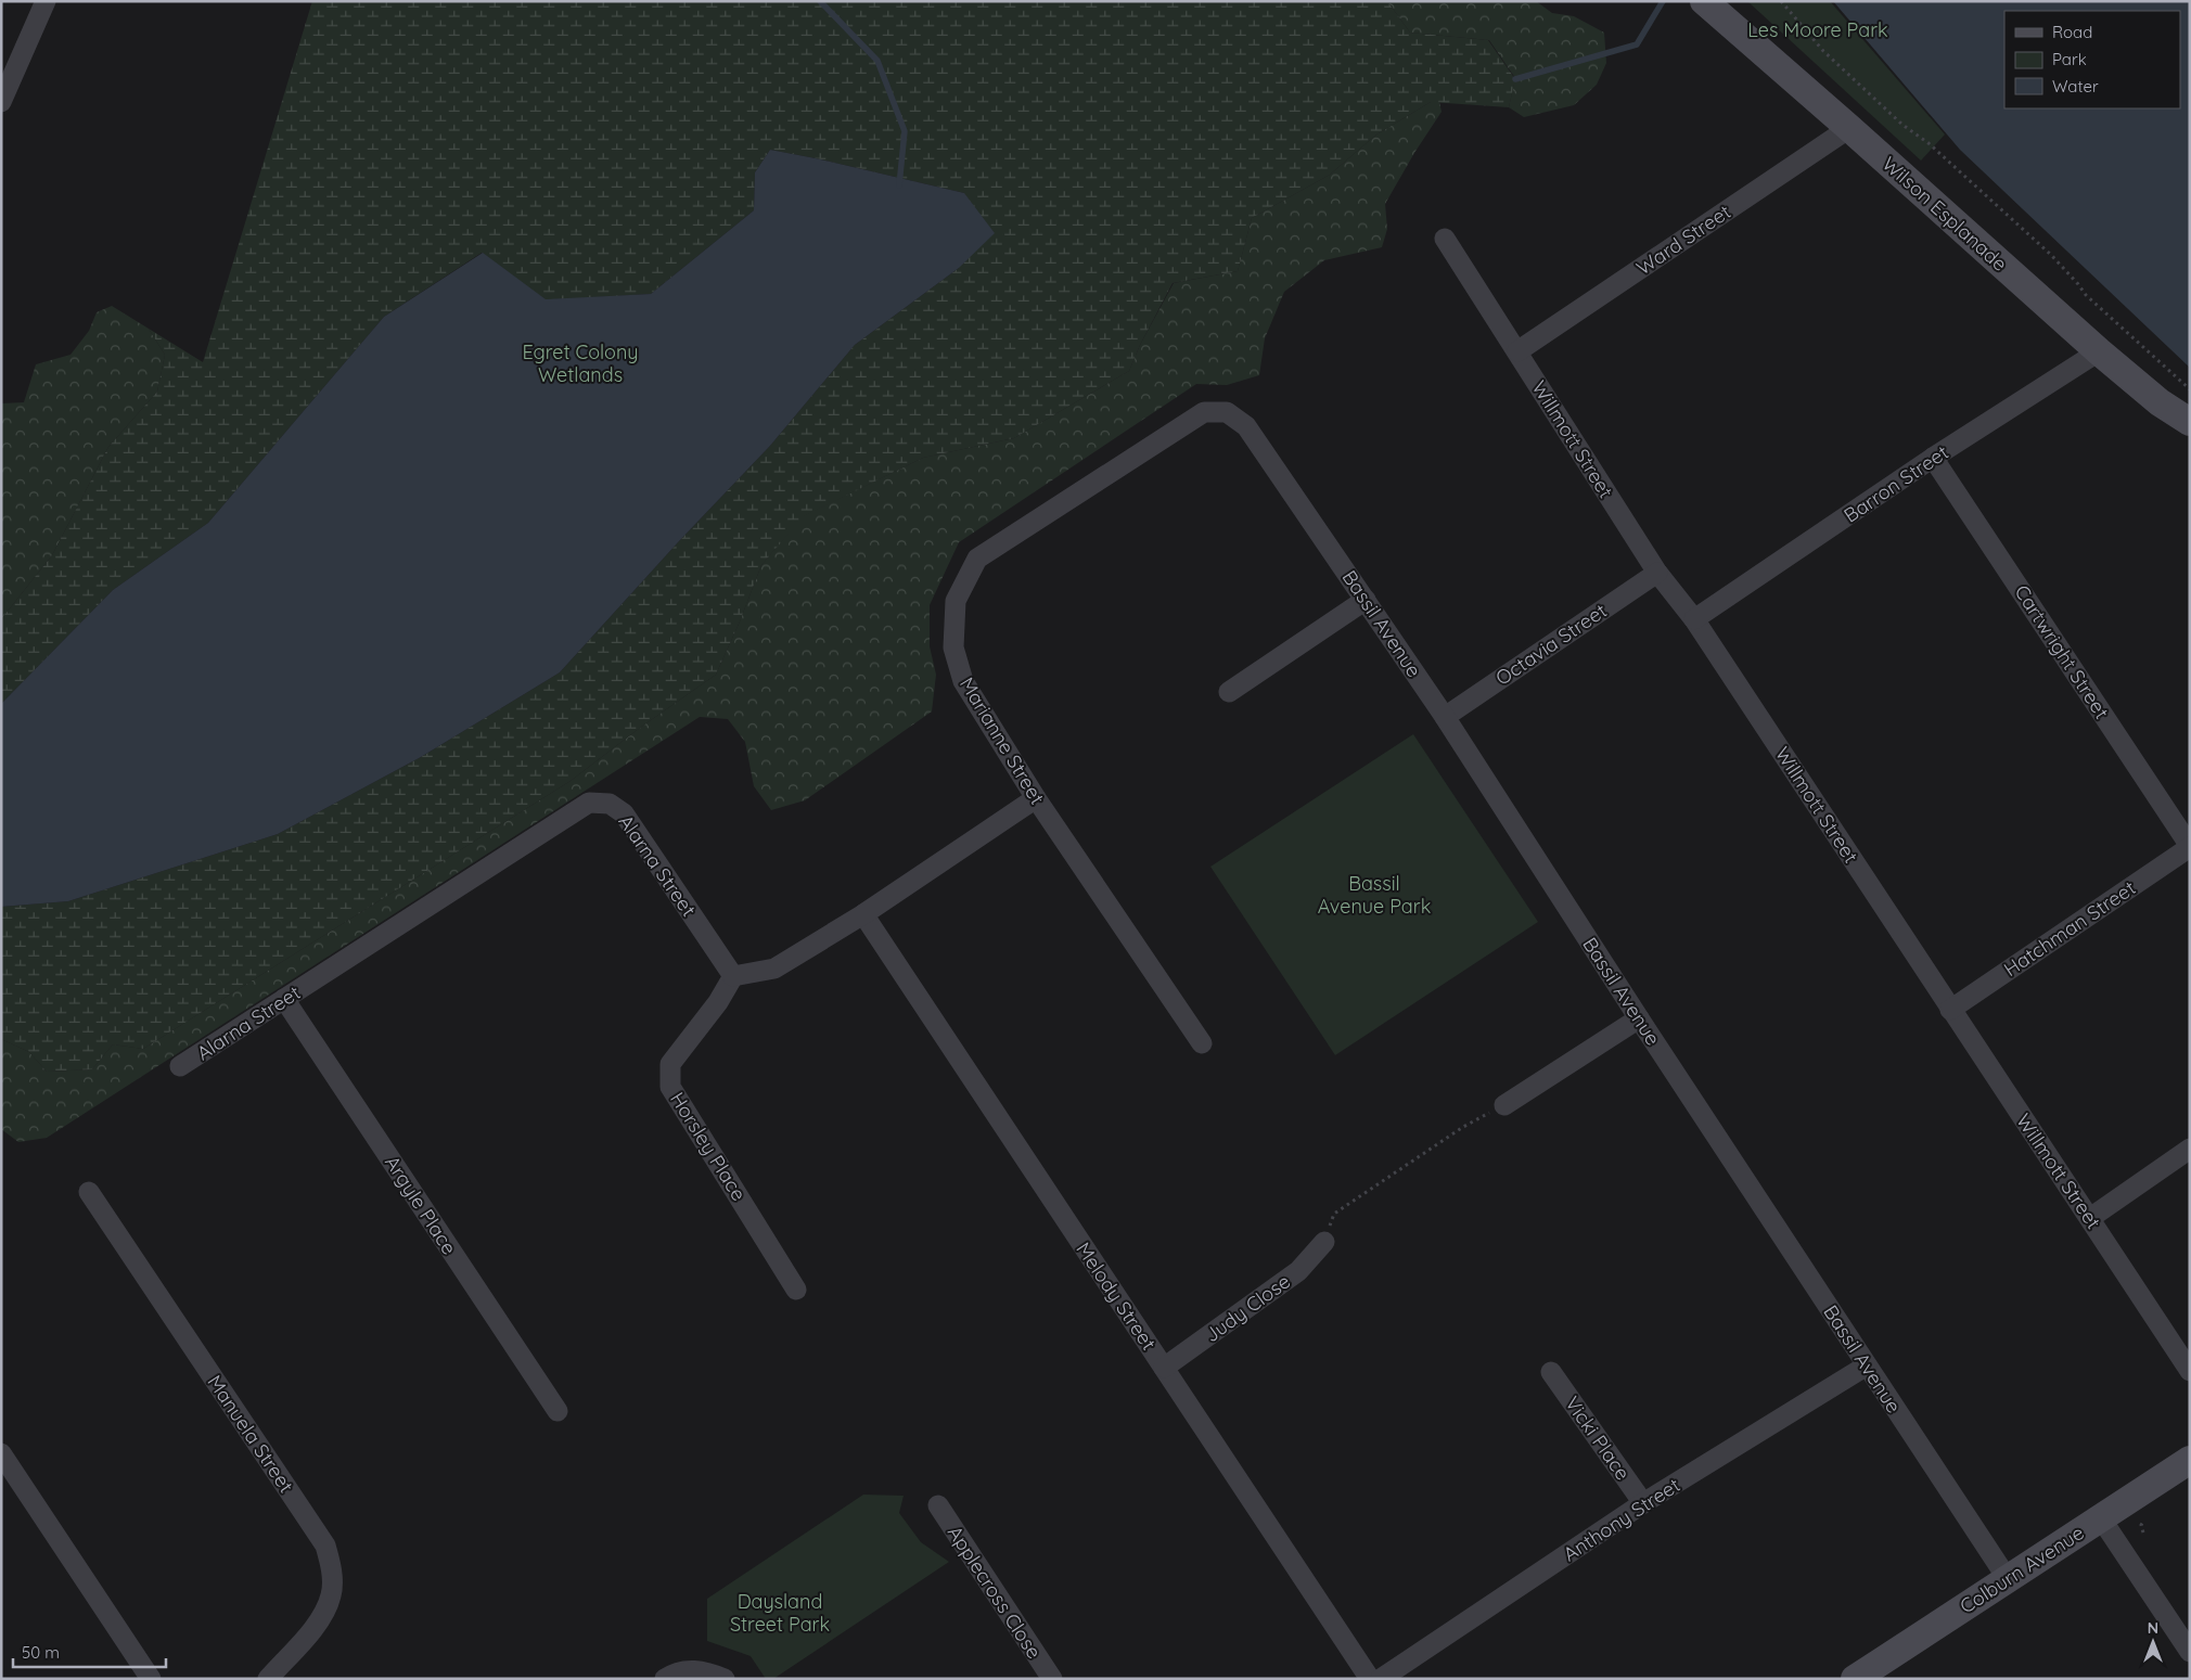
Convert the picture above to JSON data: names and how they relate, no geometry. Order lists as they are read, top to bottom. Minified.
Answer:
{"streets":{"street":["Wilson Esplanade","Ward Street","Willmott Street","Barron Street","Bassil Avenue","Octavia Street","Cartwright Street","Marianne Street","Alarna Street","Hatchman Street","Horsley Place","Argyle Place","Melody Street","Judy Close","Manuela Street","Vicki Place","Anthony Street","Colburn Avenue","Applecross Close"]},"crossings":[["Wilson Esplanade","Ward Street"],["Wilson Esplanade","Barron Street"],["Ward Street","Willmott Street"],["Willmott Street","Barron Street"],["Willmott Street","Octavia Street"],["Willmott Street","Hatchman Street"],["Barron Street","Cartwright Street"],["Bassil Avenue","Octavia Street"],["Bassil Avenue","Marianne Street"],["Bassil Avenue","Anthony Street"],["Bassil Avenue","Colburn Avenue"],["Cartwright Street","Hatchman Street"],["Alarna Street","Horsley Place"],["Alarna Street","Argyle Place"],["Melody Street","Judy Close"],["Vicki Place","Anthony Street"]],"parks":["Les Moore Park","Egret Colony Wetlands","Bassil Avenue Park","Daysland Street Park"],"legend":["Road","Park","Water"],"scale_bar":"50 m","north":"top"}
